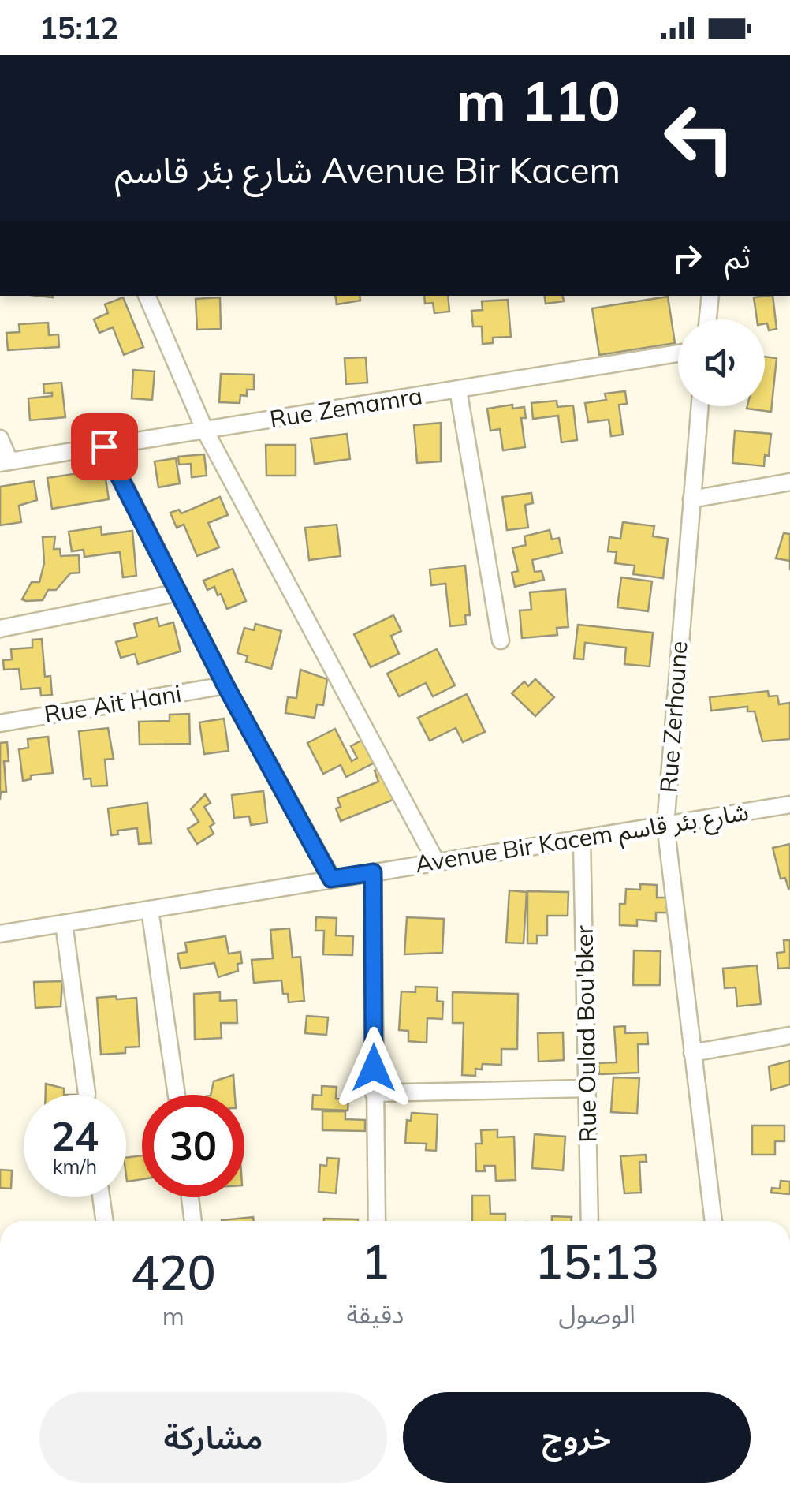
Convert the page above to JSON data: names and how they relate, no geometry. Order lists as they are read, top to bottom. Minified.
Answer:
{"streets":{"street":["Rue Zemamra","Rue Ait Hani","Rue Zerhoune","Avenue Bir Kacem شارع بئر قاسم","Rue Oulad Bou'bker"]},"crossings":[["Rue Zerhoune","Avenue Bir Kacem شارع بئر قاسم"],["Avenue Bir Kacem شارع بئر قاسم","Rue Oulad Bou'bker"]],"page":{"status":"15:12","turn":["110 m","Avenue Bir Kacem شارع بئر قاسم"],"then":"ثم","speed":"24 km/h","limit":"30","eta":["15:13","الوصول","1","دقيقة","420","m"],"buttons":["خروج","مشاركة"]}}
